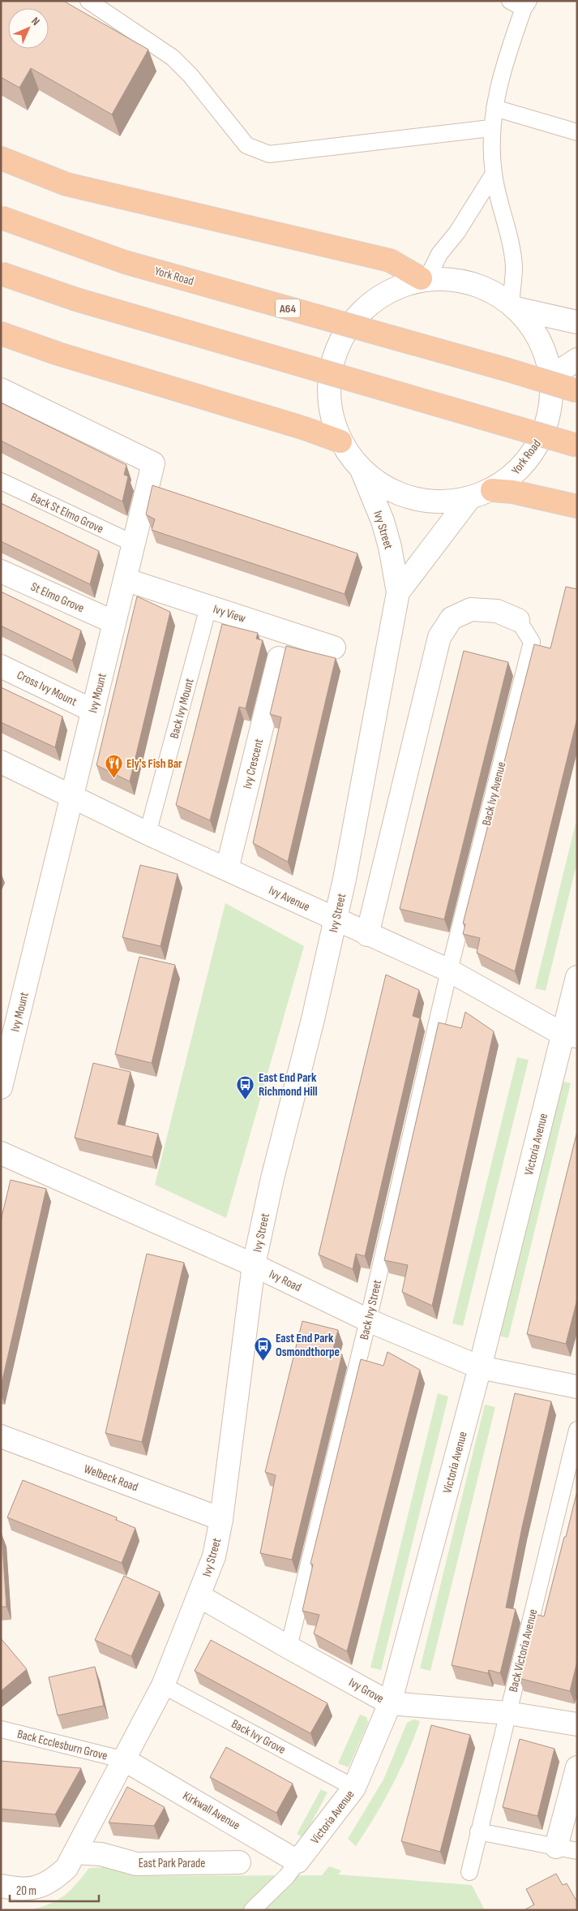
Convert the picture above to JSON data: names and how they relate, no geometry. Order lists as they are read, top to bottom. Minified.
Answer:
{"streets":{"highway":["York Road","A64"],"street":["Ivy Street","St Elmo Grove","Ivy View","Cross Ivy Mount","Ivy Mount","Ivy Crescent","Ivy Avenue","Victoria Avenue","Ivy Road","Welbeck Road","Ivy Grove","Kirkwall Avenue","East Park Parade"],"lane":["Back St Elmo Grove","Back Ivy Mount","Back Ivy Avenue","Back Ivy Street","Back Victoria Avenue","Back Ivy Grove","Back Ecclesburn Grove"]},"crossings":[["York Road","Ivy Street"],["Back St Elmo Grove","Ivy Mount"],["Ivy Street","Ivy Avenue"],["Ivy Street","Ivy Road"],["Ivy Street","Welbeck Road"],["Ivy Street","Ivy Grove"],["Ivy Street","Back Ivy Grove"],["Ivy Street","Back Ecclesburn Grove"],["Ivy Street","Kirkwall Avenue"],["Ivy Street","East Park Parade"],["St Elmo Grove","Ivy Mount"],["Ivy View","Ivy Mount"],["Ivy View","Back Ivy Mount"],["Cross Ivy Mount","Ivy Mount"],["Ivy Mount","Ivy Avenue"],["Back Ivy Mount","Ivy Avenue"],["Ivy Crescent","Ivy Avenue"],["Back Ivy Avenue","Ivy Avenue"],["Back Ivy Avenue","Back Ivy Street"],["Ivy Avenue","Victoria Avenue"],["Ivy Avenue","Back Ivy Street"],["Victoria Avenue","Ivy Road"],["Victoria Avenue","Ivy Grove"],["Victoria Avenue","Back Ivy Grove"],["Victoria Avenue","Kirkwall Avenue"],["Ivy Road","Back Ivy Street"],["Back Ivy Street","Ivy Grove"],["Back Victoria Avenue","Ivy Grove"],["Back Ecclesburn Grove","Kirkwall Avenue"]],"places":{"restaurant":["Ely's Fish Bar"],"bus stop":["East End Park Richmond Hill","East End Park Osmondthorpe"]},"scale_bar":"20 m","north":"top right"}
